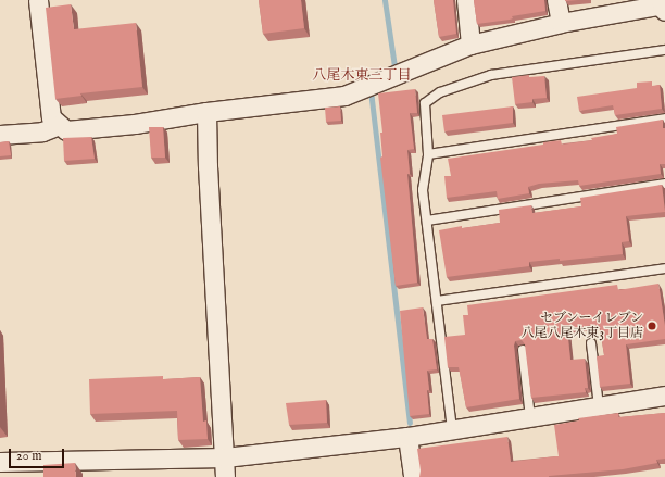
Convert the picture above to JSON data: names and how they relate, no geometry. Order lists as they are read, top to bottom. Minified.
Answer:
{"districts":["八尾木東三丁目"],"places":["セブンーイレブン 八尾八尾木東3丁目店"],"scale_bar":"20 m"}
